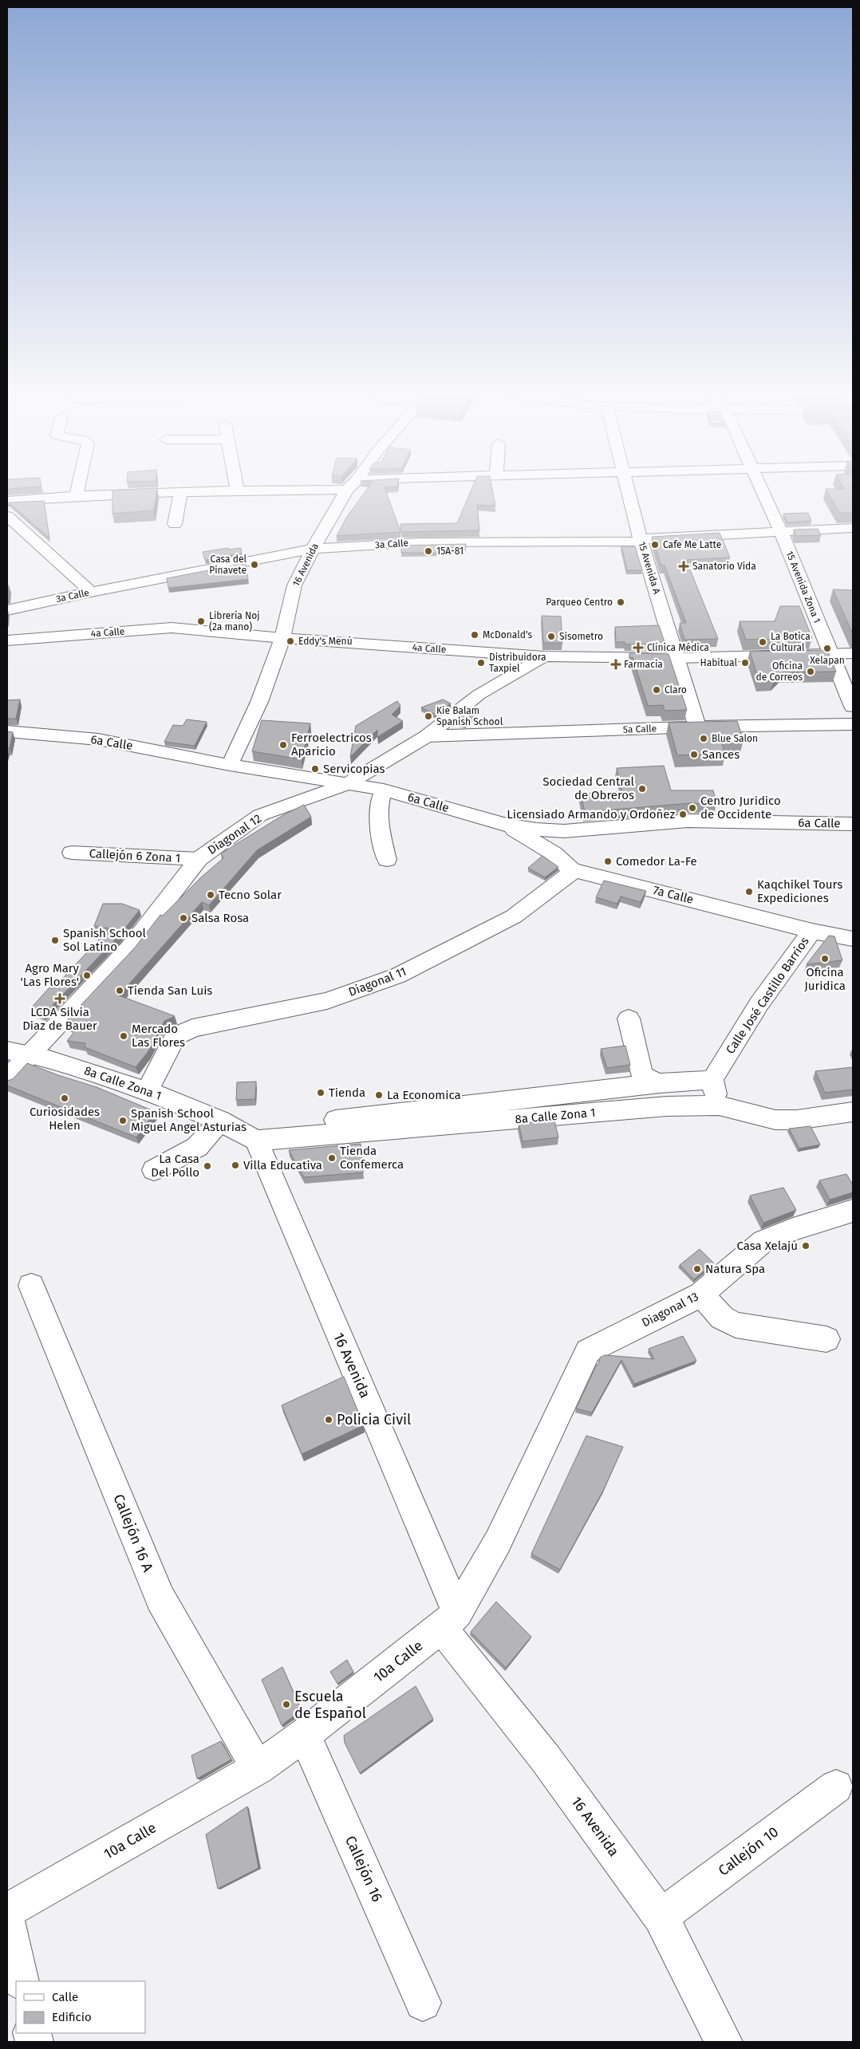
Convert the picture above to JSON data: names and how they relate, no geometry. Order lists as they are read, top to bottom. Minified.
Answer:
{"streets":{"street":["3a Calle","16 Avenida","15 Avenida A","15 Avenida Zona 1","4a Calle","5a Calle","6a Calle","Diagonal 12","Callejón 6 Zona 1","7a Calle","Diagonal 11","Calle José Castillo Barrios","8a Calle Zona 1","Diagonal 13","Callejón 16 A","10a Calle","Callejón 10","Callejón 16"]},"crossings":[["3a Calle","16 Avenida"],["3a Calle","15 Avenida A"],["3a Calle","15 Avenida Zona 1"],["16 Avenida","4a Calle"],["16 Avenida","6a Calle"],["16 Avenida","8a Calle Zona 1"],["16 Avenida","10a Calle"],["16 Avenida","Callejón 10"],["15 Avenida A","4a Calle"],["15 Avenida A","5a Calle"],["15 Avenida Zona 1","4a Calle"],["4a Calle","Diagonal 12"],["5a Calle","Diagonal 12"],["6a Calle","Diagonal 12"],["6a Calle","7a Calle"],["Diagonal 12","Callejón 6 Zona 1"],["Diagonal 12","8a Calle Zona 1"],["7a Calle","Diagonal 11"],["7a Calle","Calle José Castillo Barrios"],["Diagonal 11","8a Calle Zona 1"],["Calle José Castillo Barrios","8a Calle Zona 1"],["Diagonal 13","10a Calle"],["Callejón 16 A","10a Calle"],["10a Calle","Callejón 16"]],"places":{"other":["Cafe Me Latte","15A-81","Casa del Pinavete","Parqueo Centro","Librería Noj (2a mano)","McDonald's","Sisometro","Eddy's Menú","La Botica Cultural","Xelapan","Distribuidora Taxpiel","Habitual","Oficina de Correos","Claro","Kie Balam Spanish School","Blue Salon","Ferroelectricos Aparicio","Sances","Servicopias","Sociedad Central de Obreros","Centro Juridico de Occidente","Licensiado Armando y Ordoñez","Comedor La-Fe","Kaqchikel Tours Expediciones","Tecno Solar","Salsa Rosa","Spanish School Sol Latino","Oficina Juridica","Agro Mary 'Las Flores'","Tienda San Luis","Mercado Las Flores","Tienda","La Economica","Curiosidades Helen","Spanish School Miguel Angel Asturias","Tienda Confemerca","Villa Educativa","La Casa Del Pollo","Casa Xelajú","Natura Spa","Policia Civil","Escuela de Español"],"health":["Sanatorio Vida","Clínica Médica","Farmacia","LCDA Silvia Diaz de Bauer"]},"legend":["Calle","Edificio"]}
